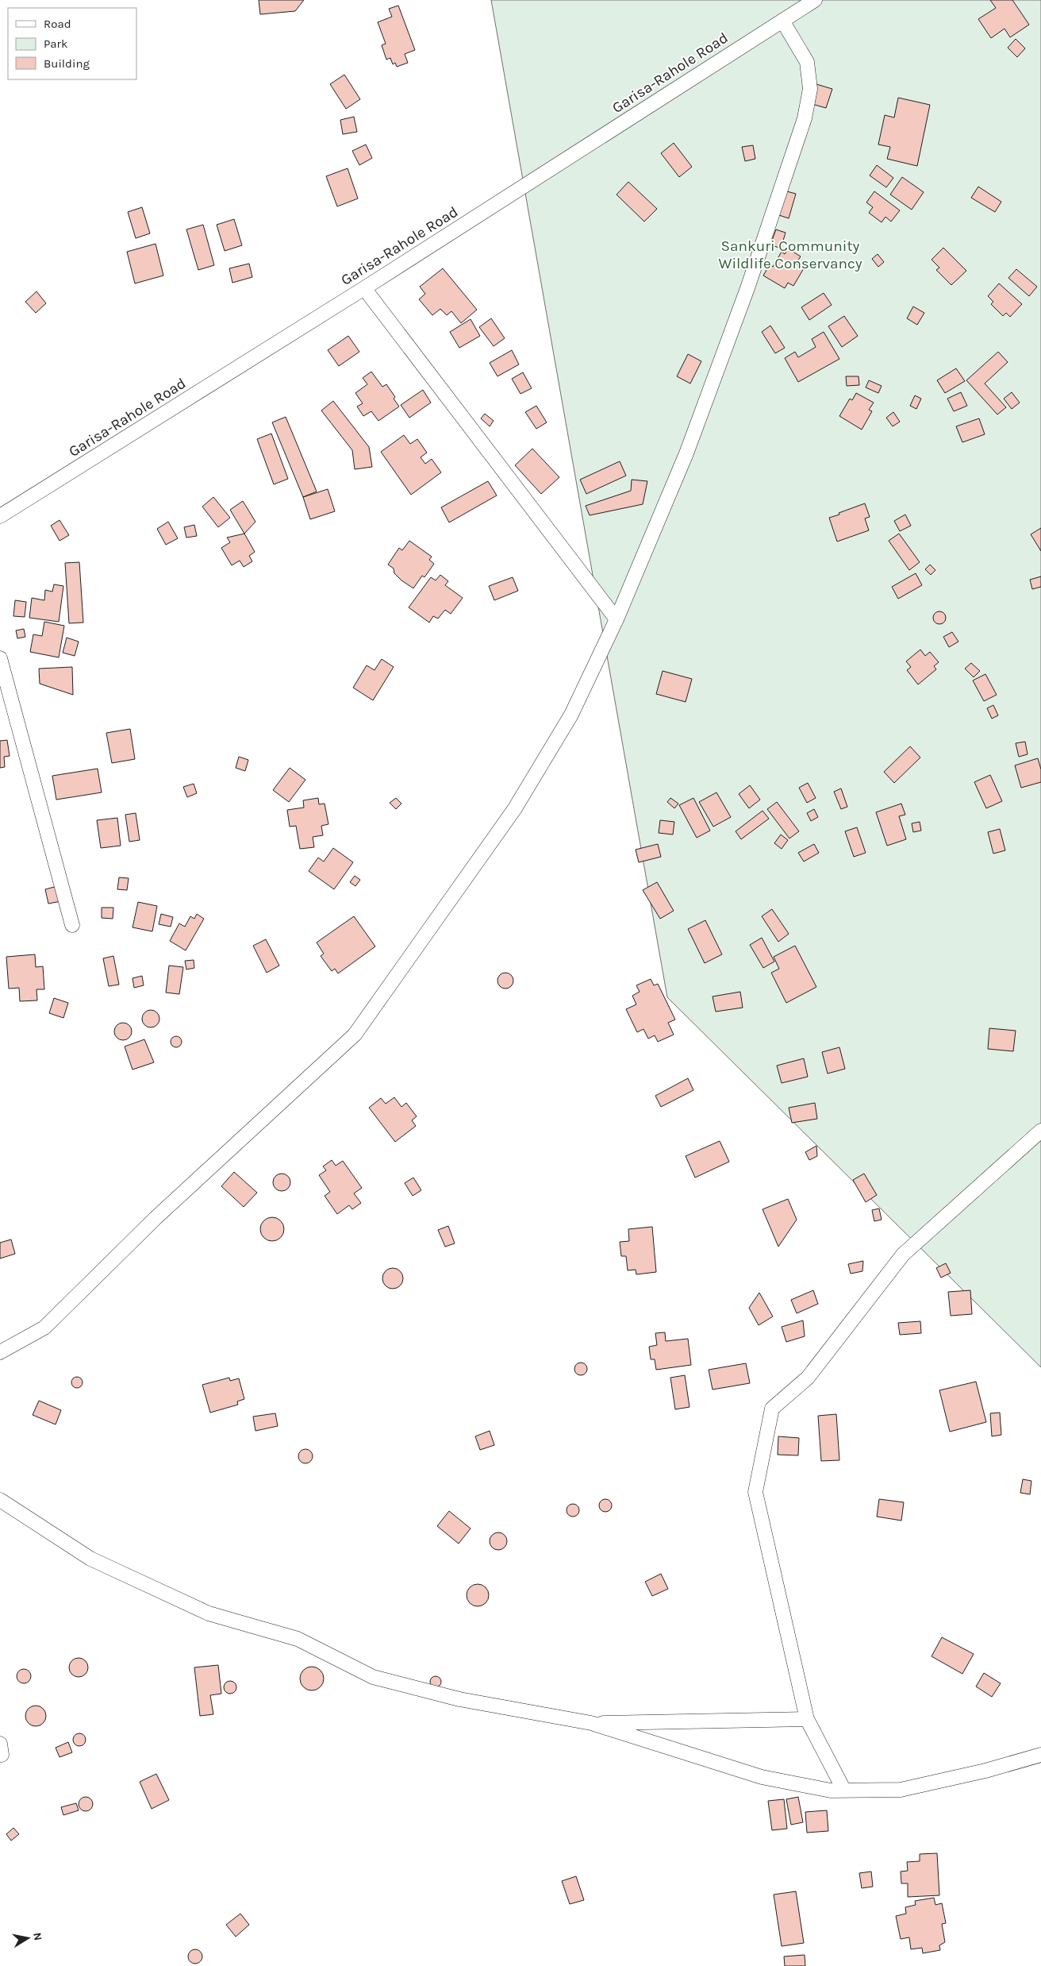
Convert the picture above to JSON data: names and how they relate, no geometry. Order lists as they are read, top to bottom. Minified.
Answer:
{"streets":{"street":["Garisa-Rahole Road"]},"parks":["Sankuri Community Wildlife Conservancy"],"legend":["Road","Park","Building"],"north":"right"}
